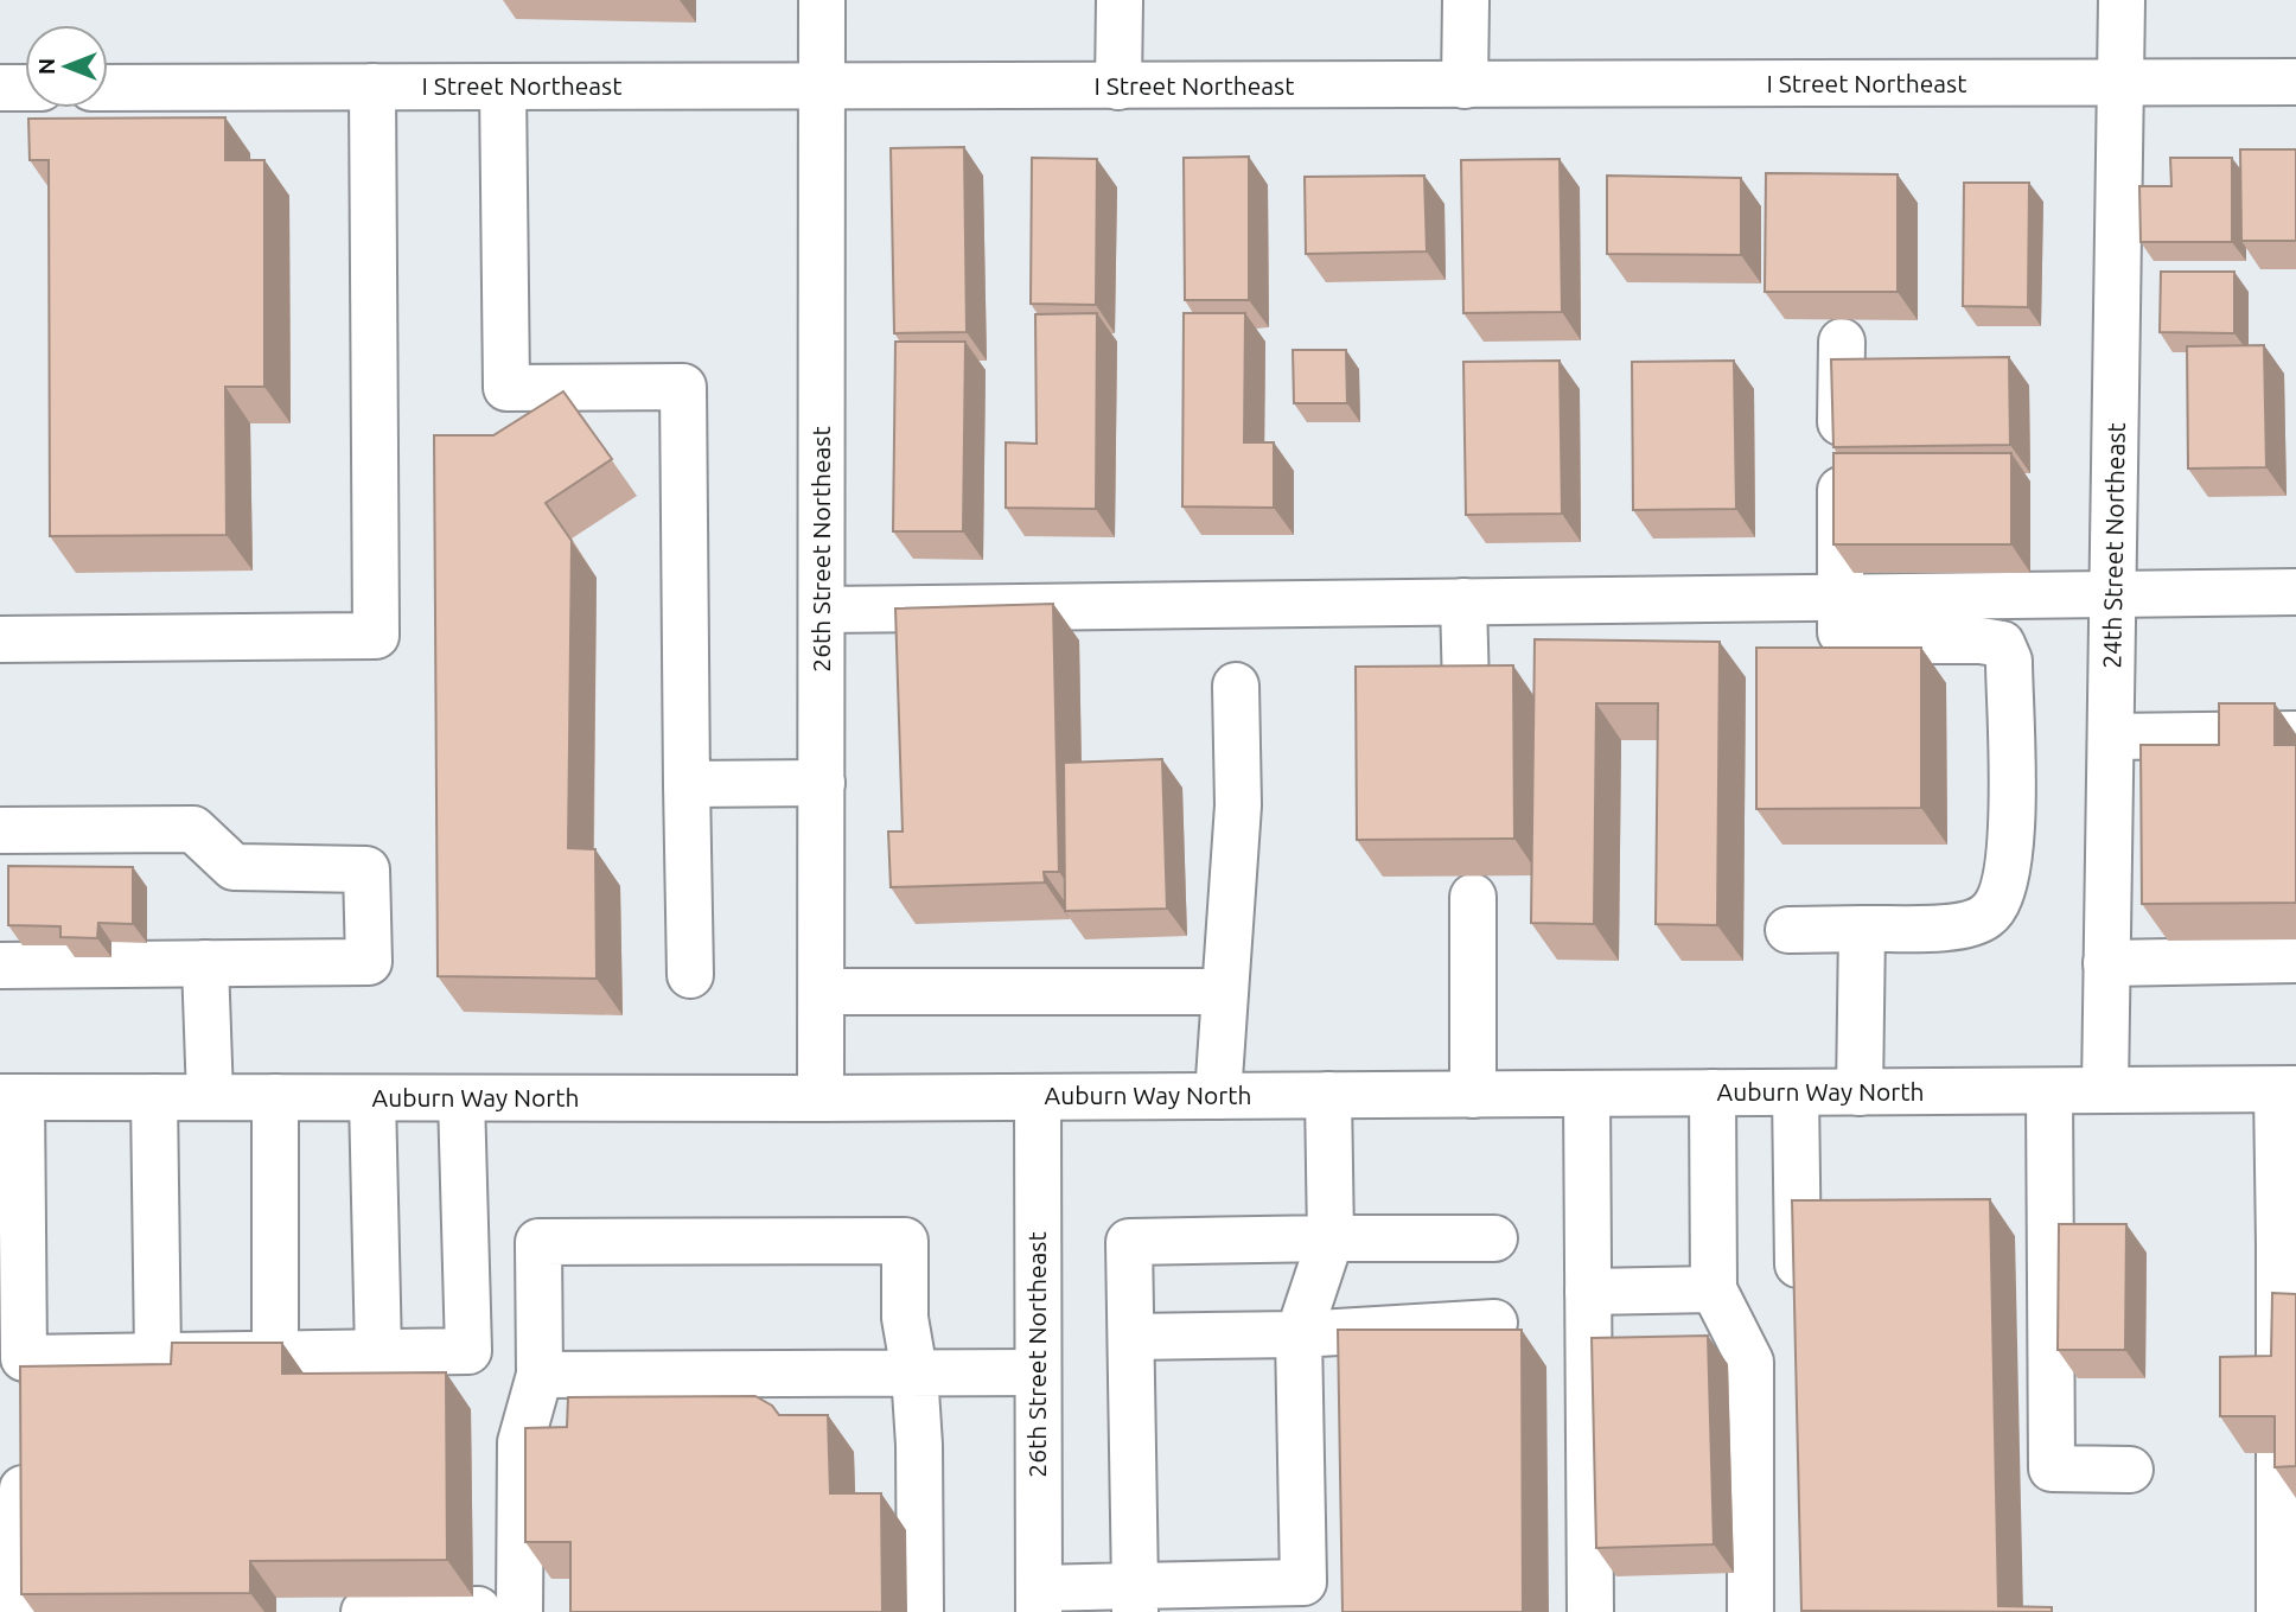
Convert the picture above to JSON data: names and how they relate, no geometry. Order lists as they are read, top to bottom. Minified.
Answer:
{"streets":{"street":["I Street Northeast","24th Street Northeast","26th Street Northeast","Auburn Way North"]},"crossings":[["I Street Northeast","24th Street Northeast"],["I Street Northeast","26th Street Northeast"],["24th Street Northeast","Auburn Way North"],["26th Street Northeast","Auburn Way North"]],"north":"left"}
